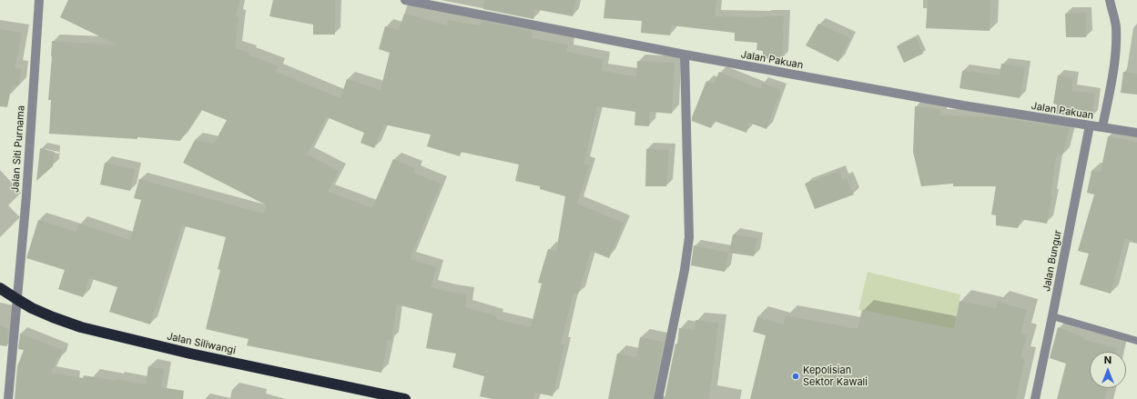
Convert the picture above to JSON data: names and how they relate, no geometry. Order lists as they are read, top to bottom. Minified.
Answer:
{"streets":{"highway":["Jalan Siliwangi"],"street":["Jalan Pakuan","Jalan Siti Purnama","Jalan Bungur"]},"crossings":[["Jalan Pakuan","Jalan Bungur"],["Jalan Siti Purnama","Jalan Siliwangi"]],"places":["Kepolisian Sektor Kawali"],"north":"top"}
